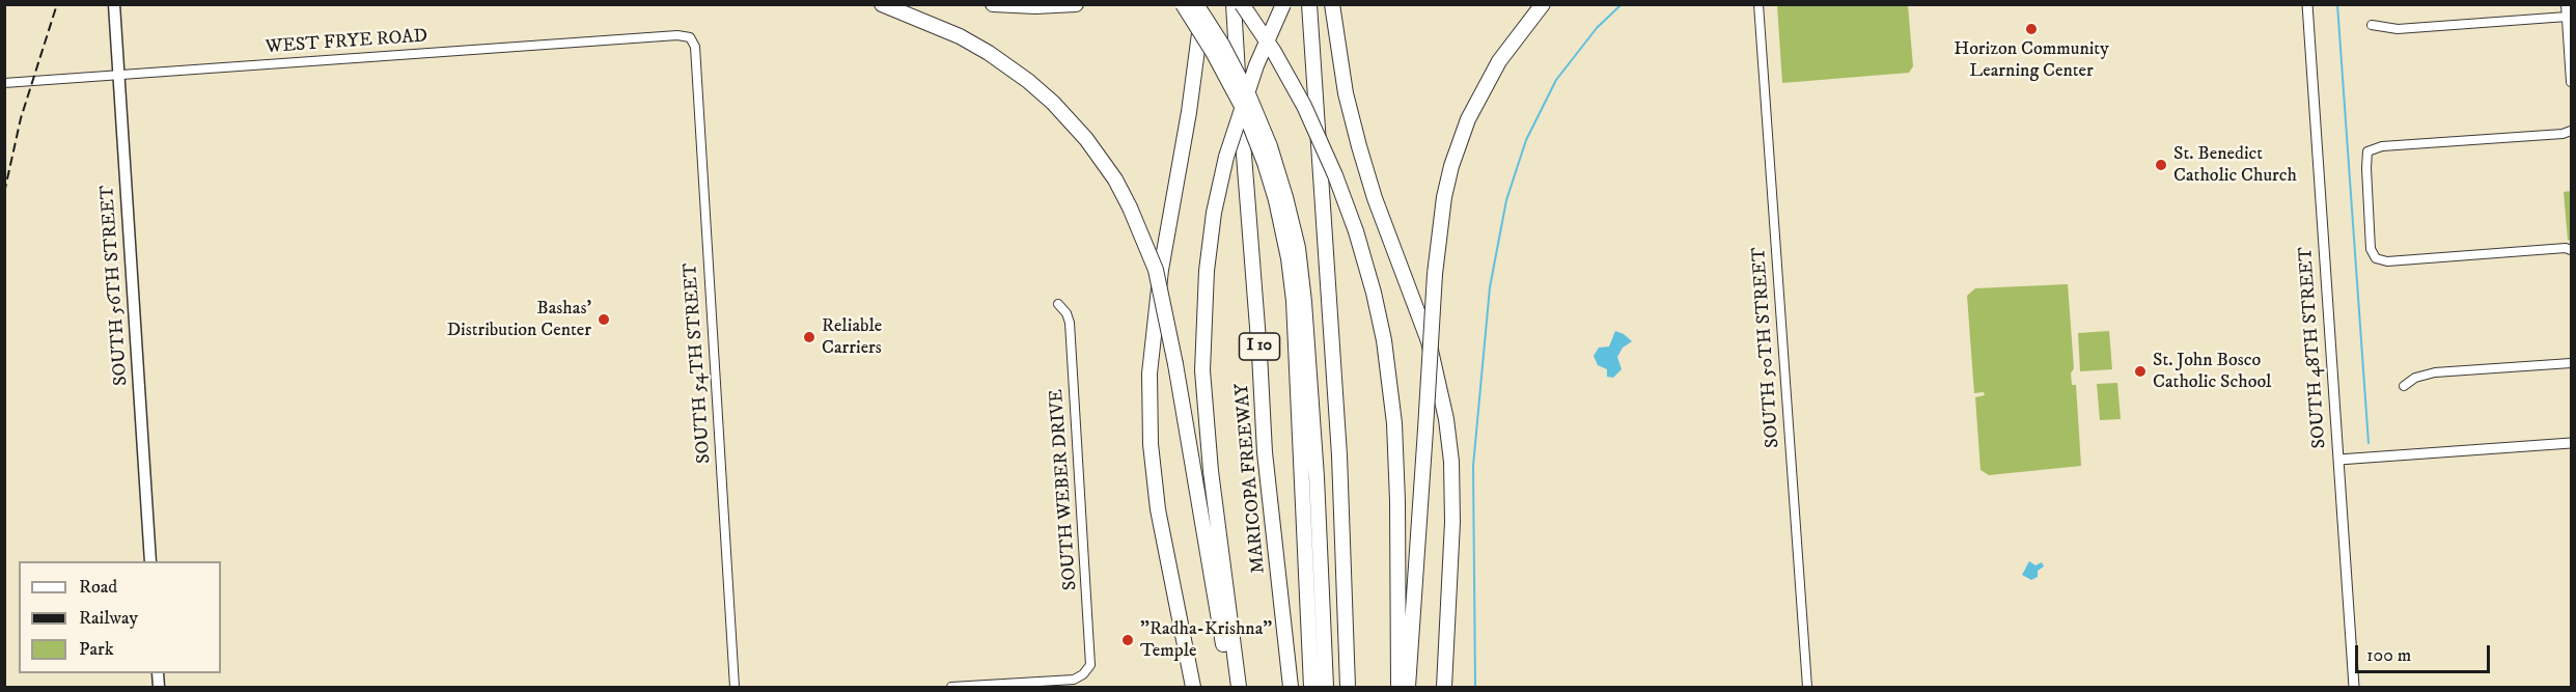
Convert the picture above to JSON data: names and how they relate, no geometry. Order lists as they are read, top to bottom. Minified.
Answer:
{"streets":{"highway":["I 10","MARICOPA FREEWAY"],"main road":["SOUTH 56TH STREET"],"street":["WEST FRYE ROAD","SOUTH 50TH STREET","SOUTH 48TH STREET","SOUTH 54TH STREET","SOUTH WEBER DRIVE"]},"crossings":[["WEST FRYE ROAD","SOUTH 56TH STREET"],["WEST FRYE ROAD","SOUTH 54TH STREET"]],"places":["Horizon Community Learning Center","St. Benedict Catholic Church","Bashas' Distribution Center","Reliable Carriers","St. John Bosco Catholic School","\"Radha-Krishna\" Temple"],"legend":["Road","Railway","Park"],"scale_bar":"100 m"}
